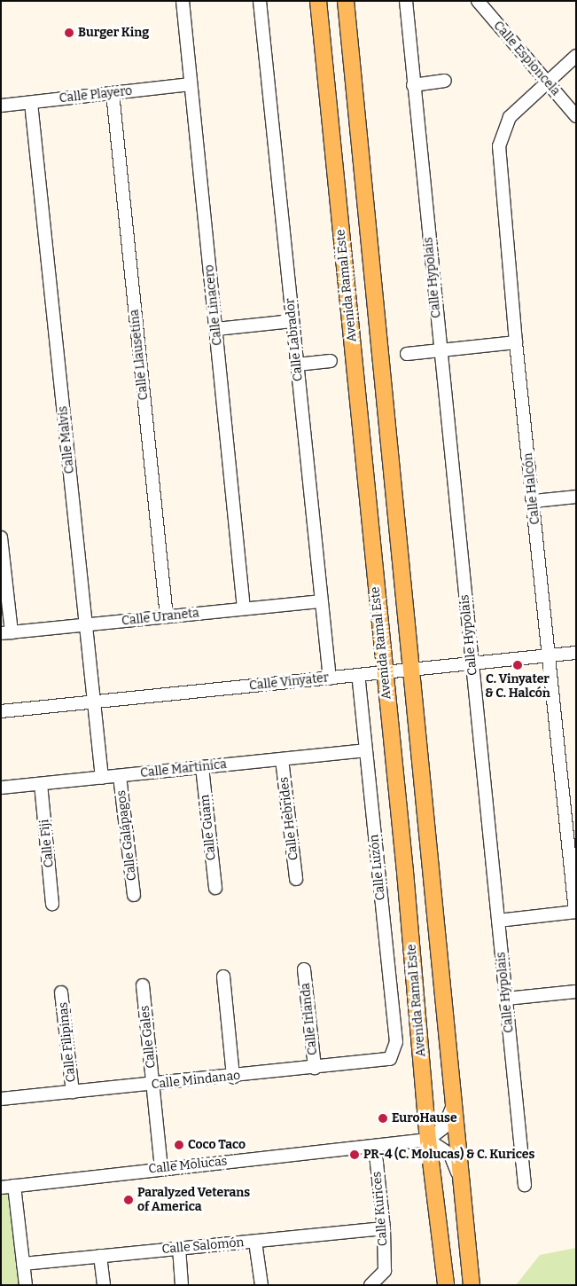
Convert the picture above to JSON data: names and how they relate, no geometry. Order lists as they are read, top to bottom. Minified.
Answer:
{"streets":{"main road":["Avenida Ramal Este"],"street":["Calle Espioncela","Calle Playero","Calle Hypolais","Calle Linacero","Calle Labrador","Calle Llausetina","Calle Malvis","Calle Halcón","Calle Uraneta","Calle Vinyater","Calle Martinica","Calle Hebrides","Calle Guam","Calle Galápagos","Calle Fiji","Calle Luzón","Calle Irlanda","Calle Gales","Calle Filipinas","Calle Mindanao","Calle Molucas","Calle Kurices","Calle Salomón"]},"crossings":[["Calle Espioncela","Calle Halcón"],["Calle Playero","Calle Linacero"],["Calle Playero","Calle Llausetina"],["Calle Playero","Calle Malvis"],["Calle Hypolais","Calle Vinyater"],["Avenida Ramal Este","Calle Vinyater"],["Avenida Ramal Este","Calle Molucas"],["Calle Linacero","Calle Uraneta"],["Calle Labrador","Calle Uraneta"],["Calle Labrador","Calle Vinyater"],["Calle Llausetina","Calle Uraneta"],["Calle Malvis","Calle Uraneta"],["Calle Malvis","Calle Vinyater"],["Calle Malvis","Calle Martinica"],["Calle Halcón","Calle Vinyater"],["Calle Vinyater","Calle Luzón"],["Calle Martinica","Calle Hebrides"],["Calle Martinica","Calle Guam"],["Calle Martinica","Calle Galápagos"],["Calle Martinica","Calle Fiji"],["Calle Martinica","Calle Luzón"],["Calle Luzón","Calle Mindanao"],["Calle Irlanda","Calle Mindanao"],["Calle Gales","Calle Mindanao"],["Calle Gales","Calle Molucas"],["Calle Filipinas","Calle Mindanao"],["Calle Molucas","Calle Kurices"],["Calle Kurices","Calle Salomón"]],"places":["Burger King","C. Vinyater & C. Halcón","EuroHause","Coco Taco","PR-4 (C. Molucas) & C. Kurices","Paralyzed Veterans of America"]}
